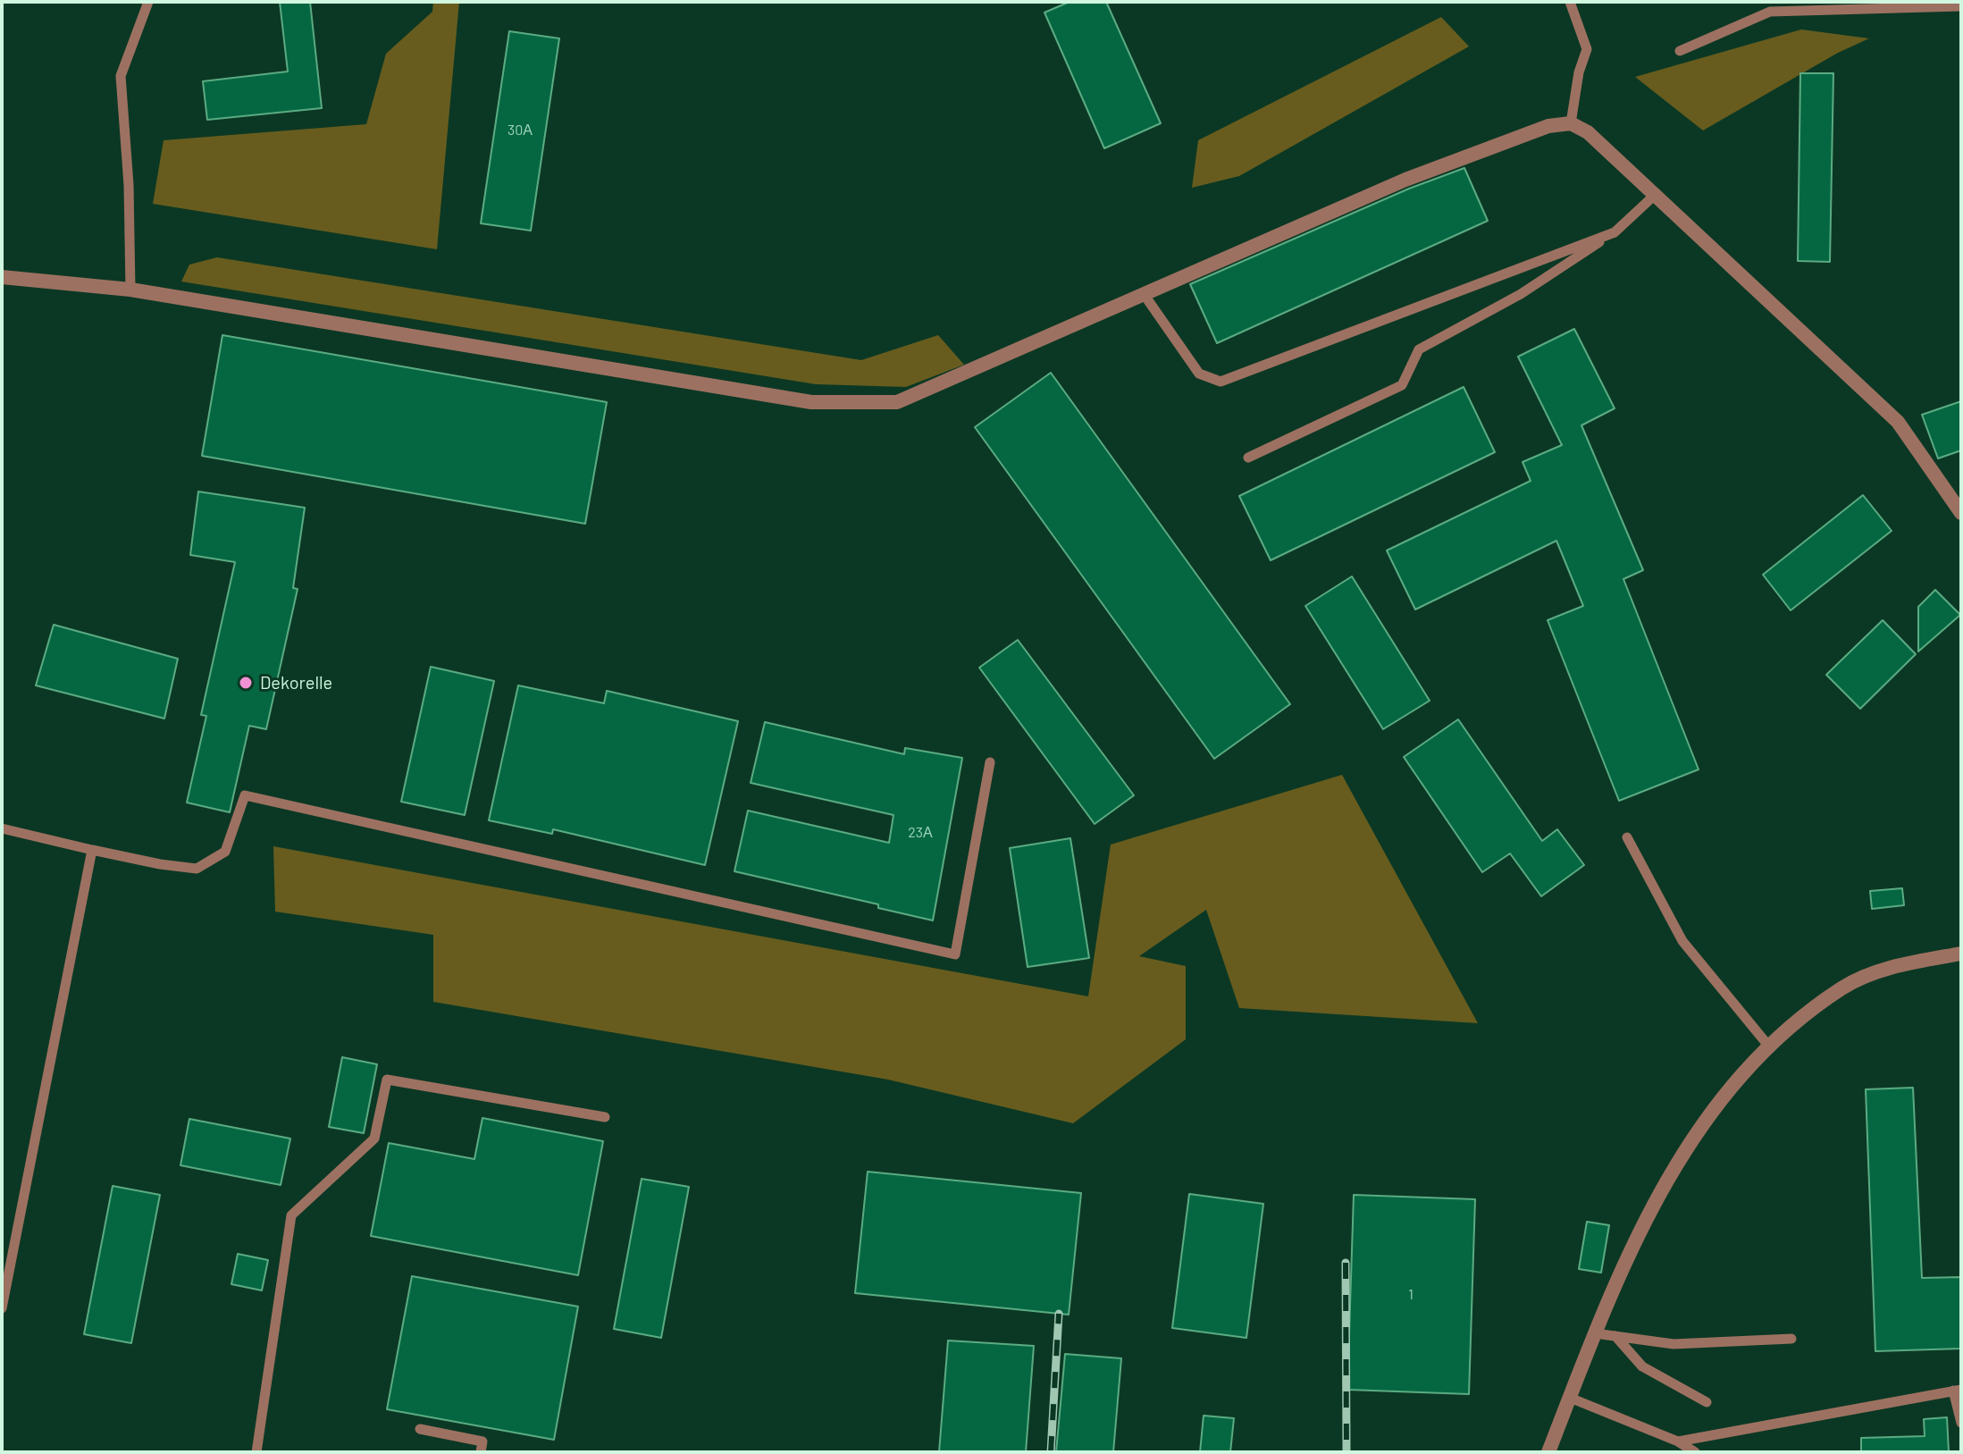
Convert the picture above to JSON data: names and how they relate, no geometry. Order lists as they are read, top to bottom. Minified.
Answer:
{"places":["Dekorelle"],"house_numbers":["30А","23А","1"]}
